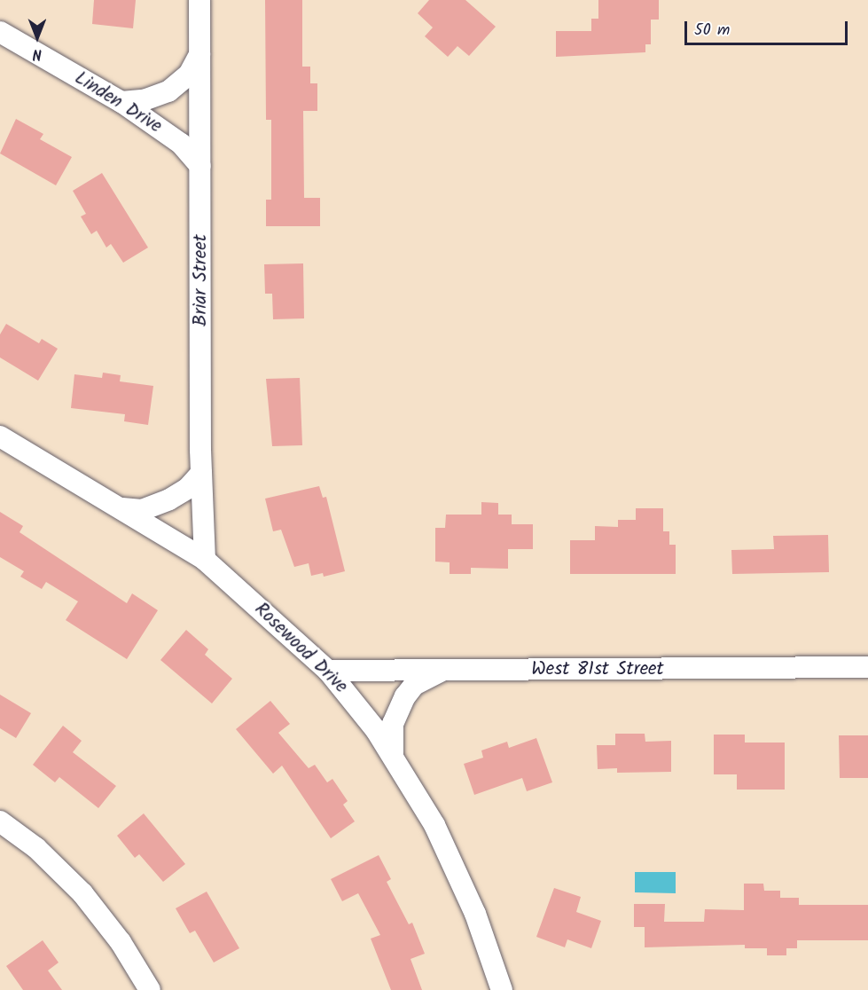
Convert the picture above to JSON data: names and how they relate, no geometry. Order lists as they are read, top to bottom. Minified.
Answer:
{"streets":{"street":["Linden Drive","Briar Street","Rosewood Drive","West 81st Street"]},"crossings":[["Linden Drive","Briar Street"],["Briar Street","Rosewood Drive"],["Rosewood Drive","West 81st Street"]],"scale_bar":"50 m","north":"bottom"}
